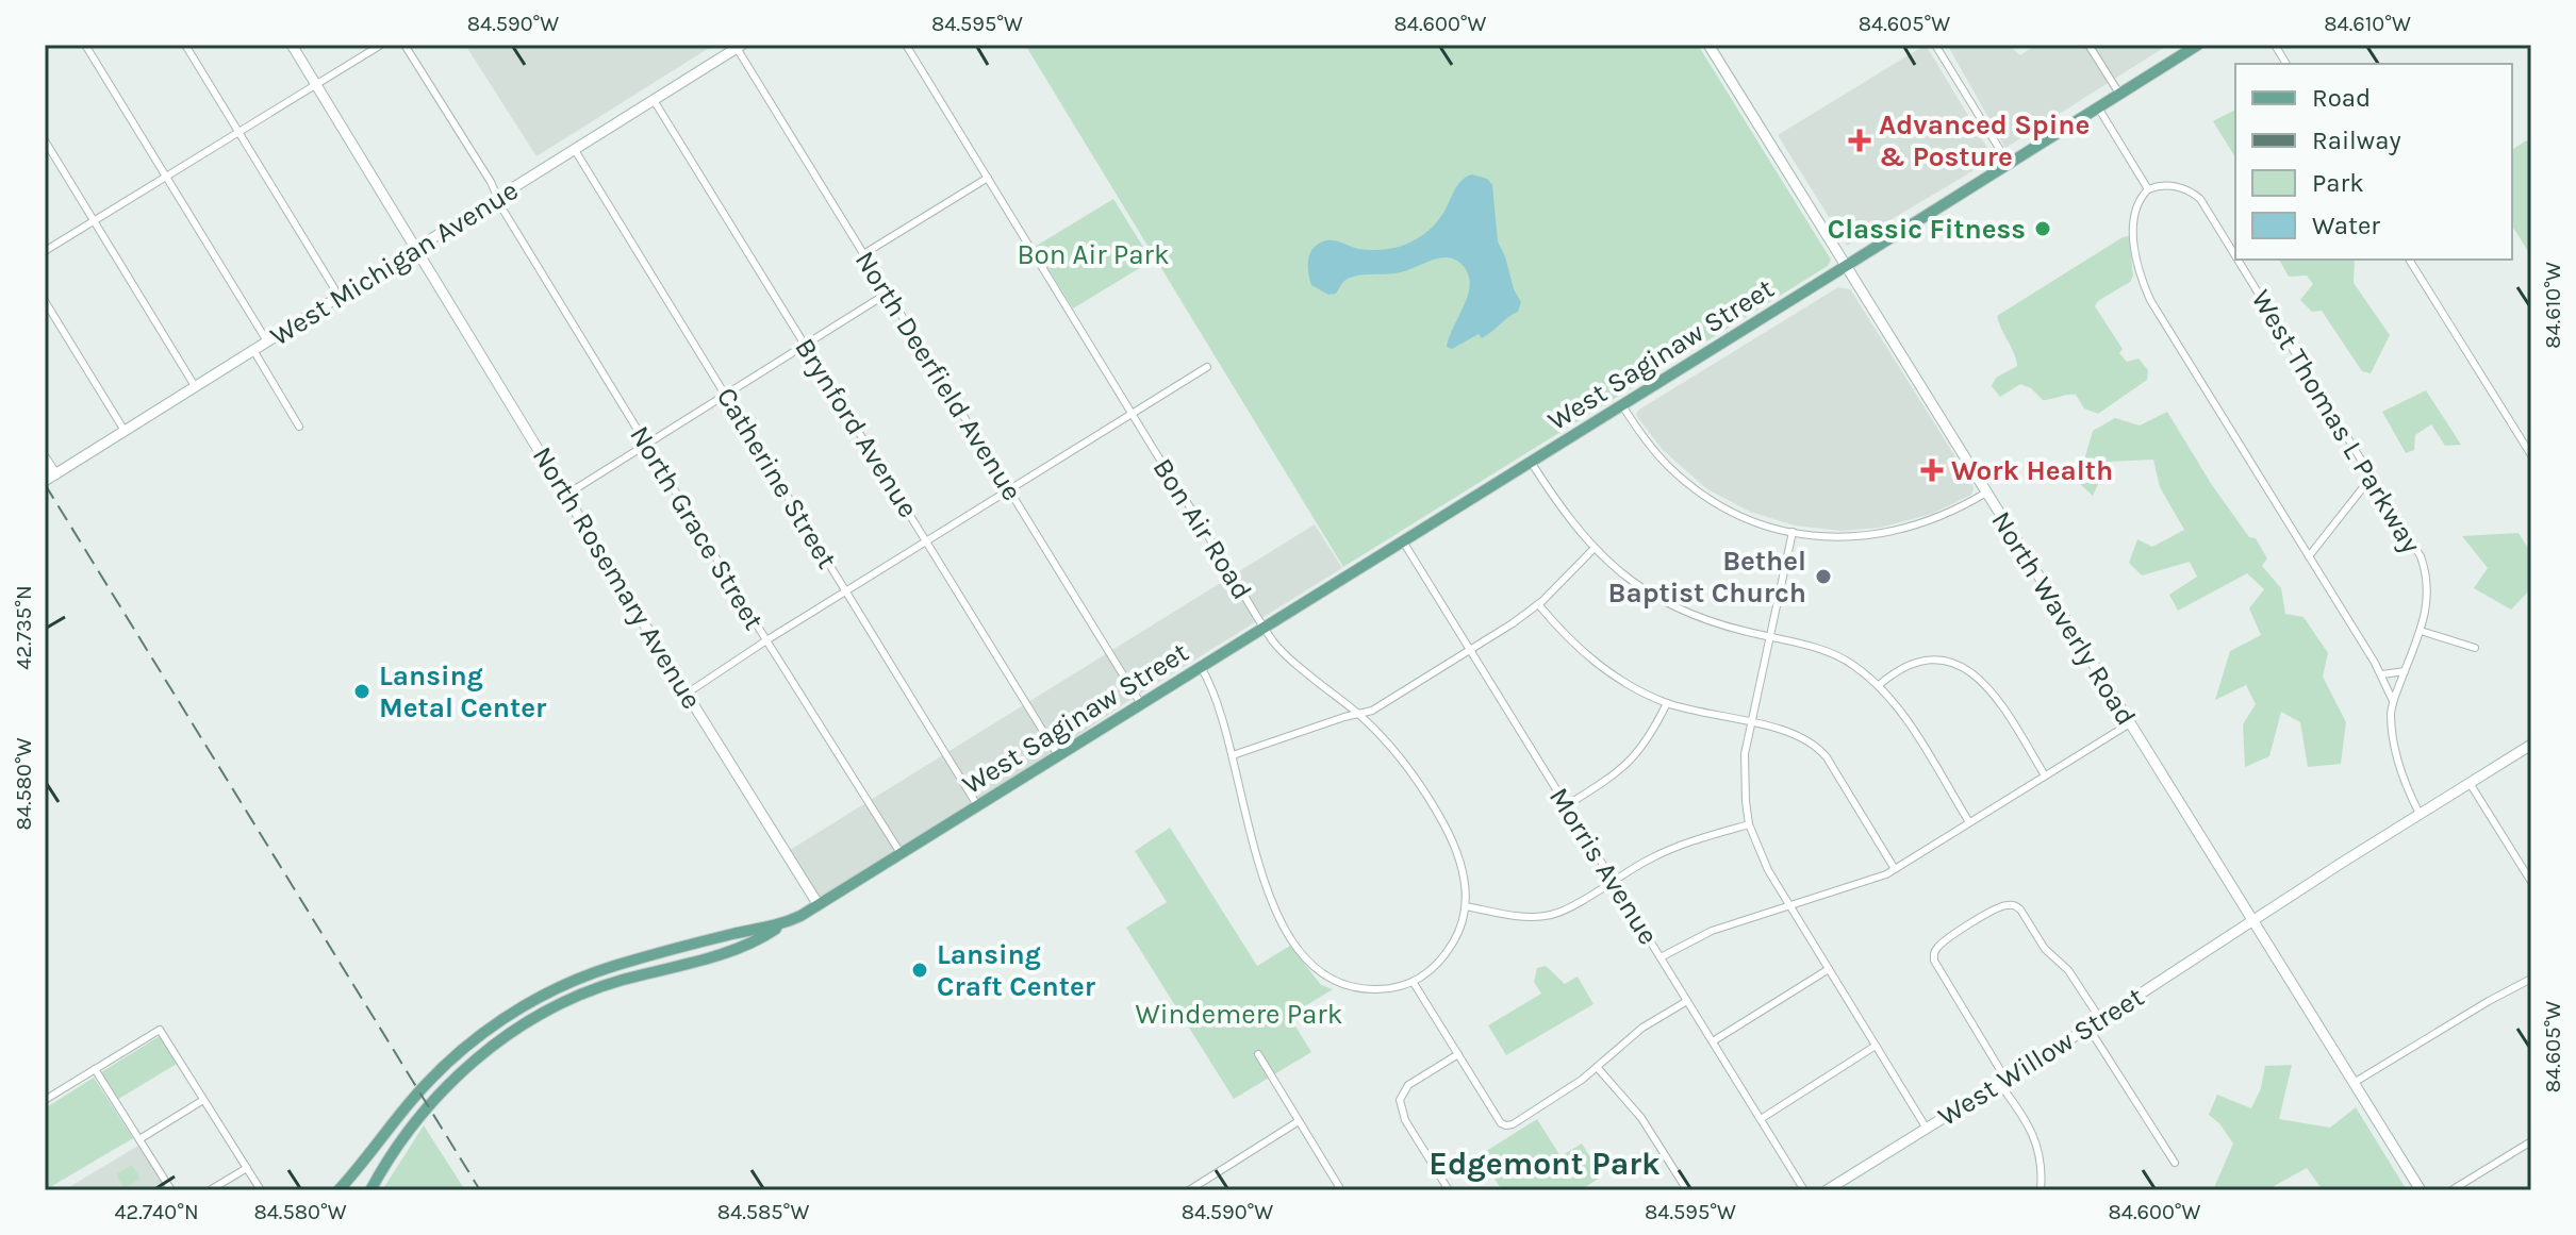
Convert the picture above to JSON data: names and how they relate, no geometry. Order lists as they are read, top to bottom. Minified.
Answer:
{"streets":{"main road":["West Saginaw Street"],"street":["West Michigan Avenue","North Deerfield Avenue","West Thomas L Parkway","Brynford Avenue","Catherine Street","North Grace Street","Bon Air Road","North Rosemary Avenue","North Waverly Road","Morris Avenue","West Willow Street"]},"crossings":[["West Michigan Avenue","North Deerfield Avenue"],["West Michigan Avenue","Brynford Avenue"],["West Michigan Avenue","Catherine Street"],["West Michigan Avenue","North Grace Street"],["West Michigan Avenue","North Rosemary Avenue"],["West Saginaw Street","North Deerfield Avenue"],["West Saginaw Street","Brynford Avenue"],["West Saginaw Street","Catherine Street"],["West Saginaw Street","North Grace Street"],["West Saginaw Street","Bon Air Road"],["West Saginaw Street","North Rosemary Avenue"],["West Saginaw Street","North Waverly Road"],["West Saginaw Street","Morris Avenue"],["North Waverly Road","West Willow Street"]],"districts":["Edgemont Park"],"parks":["Bon Air Park","Windemere Park"],"places":{"health":["Advanced Spine & Posture","Work Health"],"other":["Classic Fitness","Bethel Baptist Church","Lansing Metal Center","Lansing Craft Center"]},"legend":["Road","Railway","Park","Water"],"coordinates":["84.590°W","84.595°W","84.600°W","84.605°W","84.610°W","42.735°N","84.580°W","42.740°N","84.585°W"]}
